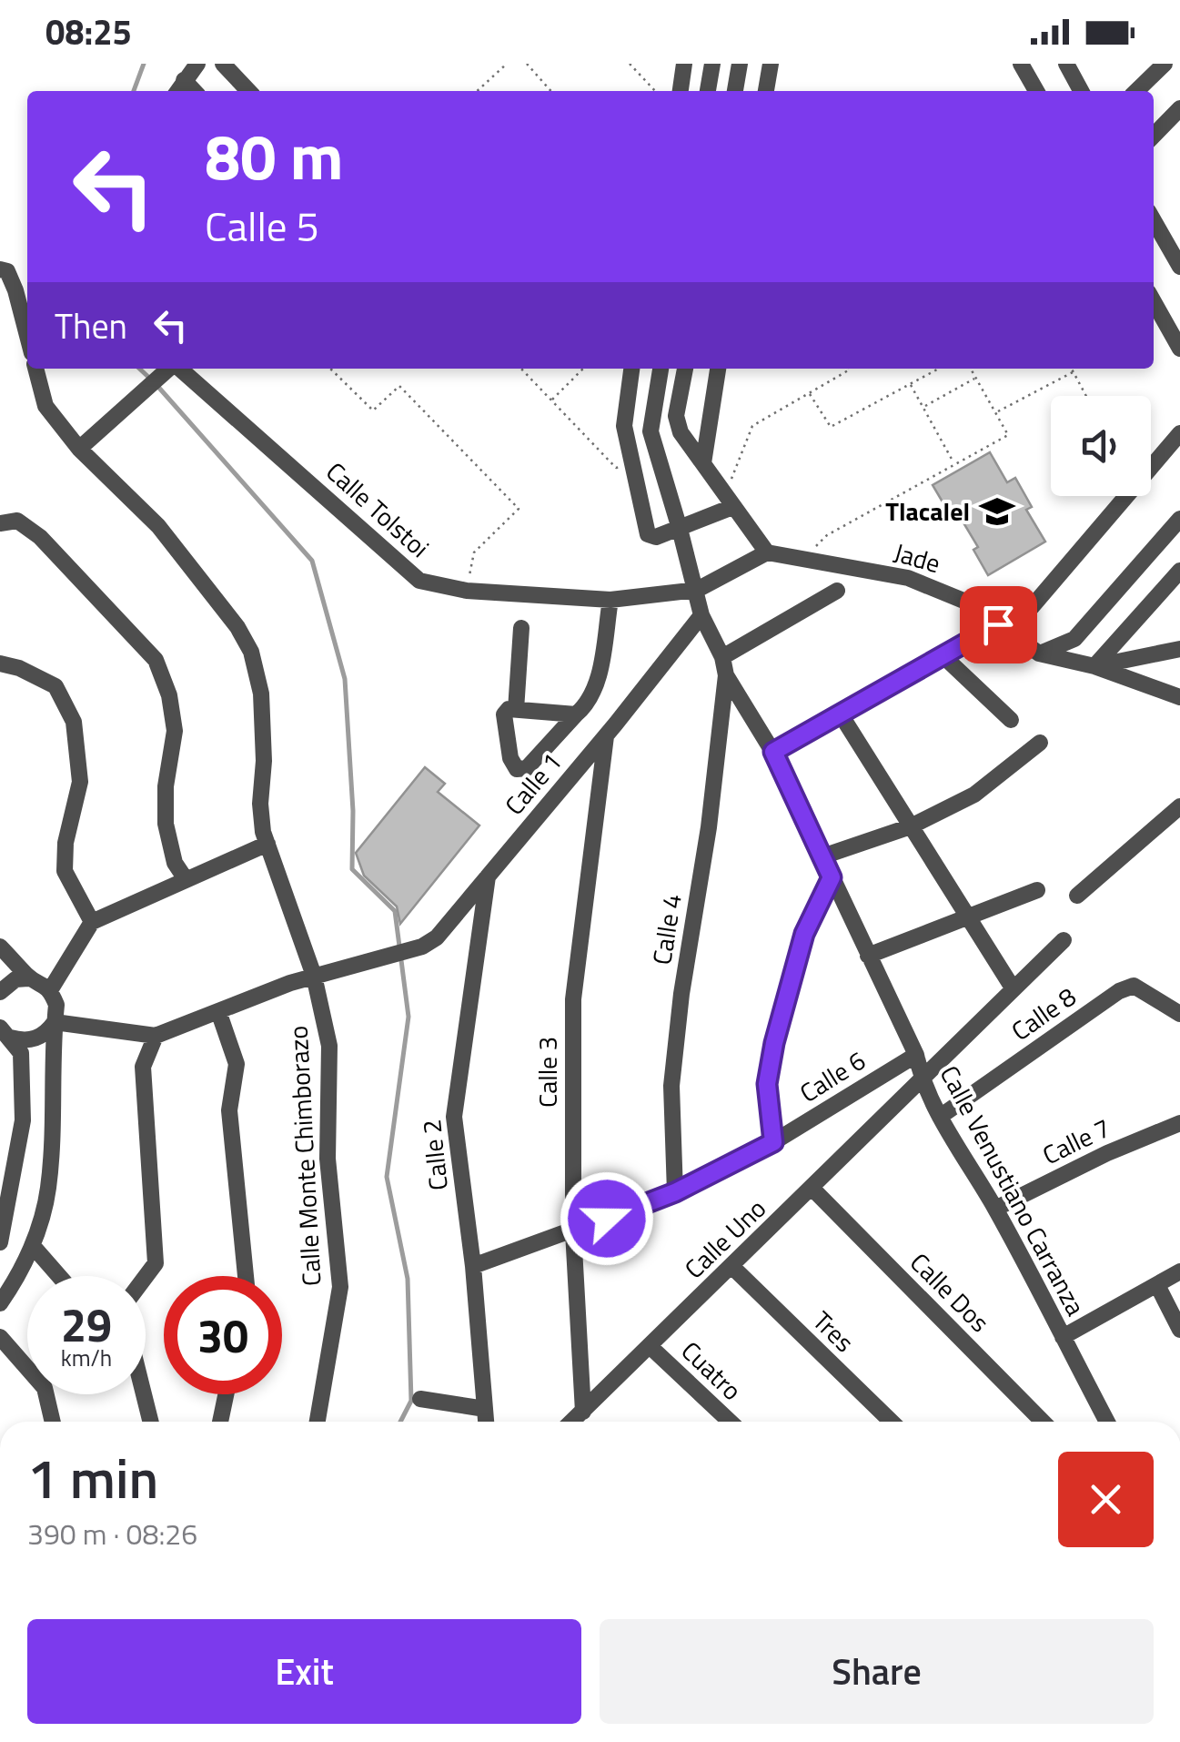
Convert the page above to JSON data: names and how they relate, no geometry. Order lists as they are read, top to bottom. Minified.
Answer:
{"streets":{"street":["Calle Tolstoi","Jade","Calle 1","Calle 4","Calle 8","Calle 3","Calle 6","Calle 7","Calle 2","Calle Monte Chimborazo","Calle Venustiano Carranza","Calle Uno","Calle Dos","Tres","Cuatro"]},"crossings":[["Calle Tolstoi","Calle Venustiano Carranza"],["Calle 1","Calle 3"],["Calle 1","Calle 2"],["Calle 1","Calle Monte Chimborazo"],["Calle 1","Calle Venustiano Carranza"],["Calle 4","Calle 6"],["Calle 4","Calle Venustiano Carranza"],["Calle 8","Calle Venustiano Carranza"],["Calle 3","Calle 6"],["Calle 3","Calle Uno"],["Calle 6","Calle 2"],["Calle 6","Calle Venustiano Carranza"],["Calle 7","Calle Venustiano Carranza"],["Calle Venustiano Carranza","Calle Uno"],["Calle Uno","Calle Dos"],["Calle Uno","Tres"],["Calle Uno","Cuatro"]],"places":{"school or university":["Tlacalel"]},"page":{"status":"08:25","turn":["80 m","Calle 5"],"then":"Then","speed":"29 km/h","limit":"30","heading":["1 min","390 m · 08:26"],"buttons":["Exit","Share"]}}
